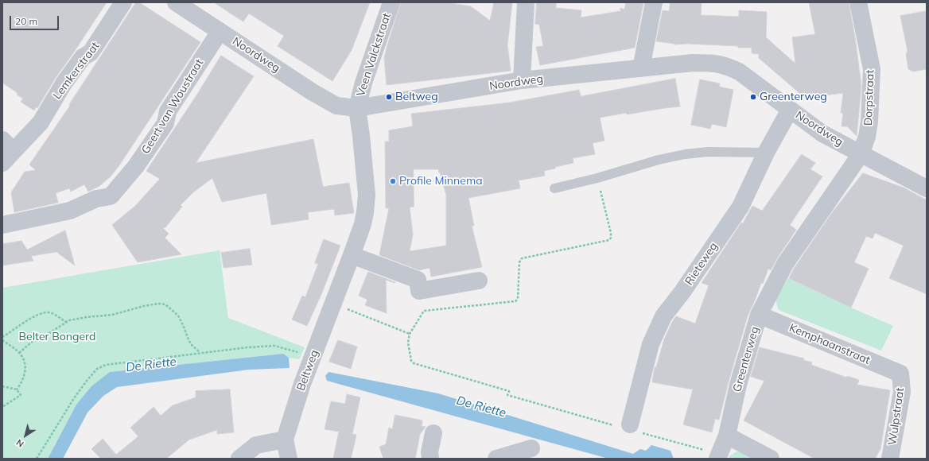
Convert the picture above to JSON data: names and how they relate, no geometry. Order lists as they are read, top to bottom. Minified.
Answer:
{"streets":{"street":["Noordweg","Veen Valckstraat","Lemkerstraat","Dorpstraat","Geert van Woustraat","Rieteweg","Kemphaanstraat","Greenterweg","Beltweg","Wulpstraat"]},"crossings":[["Noordweg","Veen Valckstraat"],["Noordweg","Dorpstraat"],["Noordweg","Geert van Woustraat"],["Noordweg","Rieteweg"],["Noordweg","Greenterweg"],["Noordweg","Beltweg"],["Veen Valckstraat","Beltweg"],["Dorpstraat","Greenterweg"],["Kemphaanstraat","Greenterweg"],["Kemphaanstraat","Wulpstraat"]],"water":["De Riette"],"parks":["Belter Bongerd"],"places":["Beltweg","Greenterweg","Profile Minnema"],"scale_bar":"20 m","north":"bottom left"}
